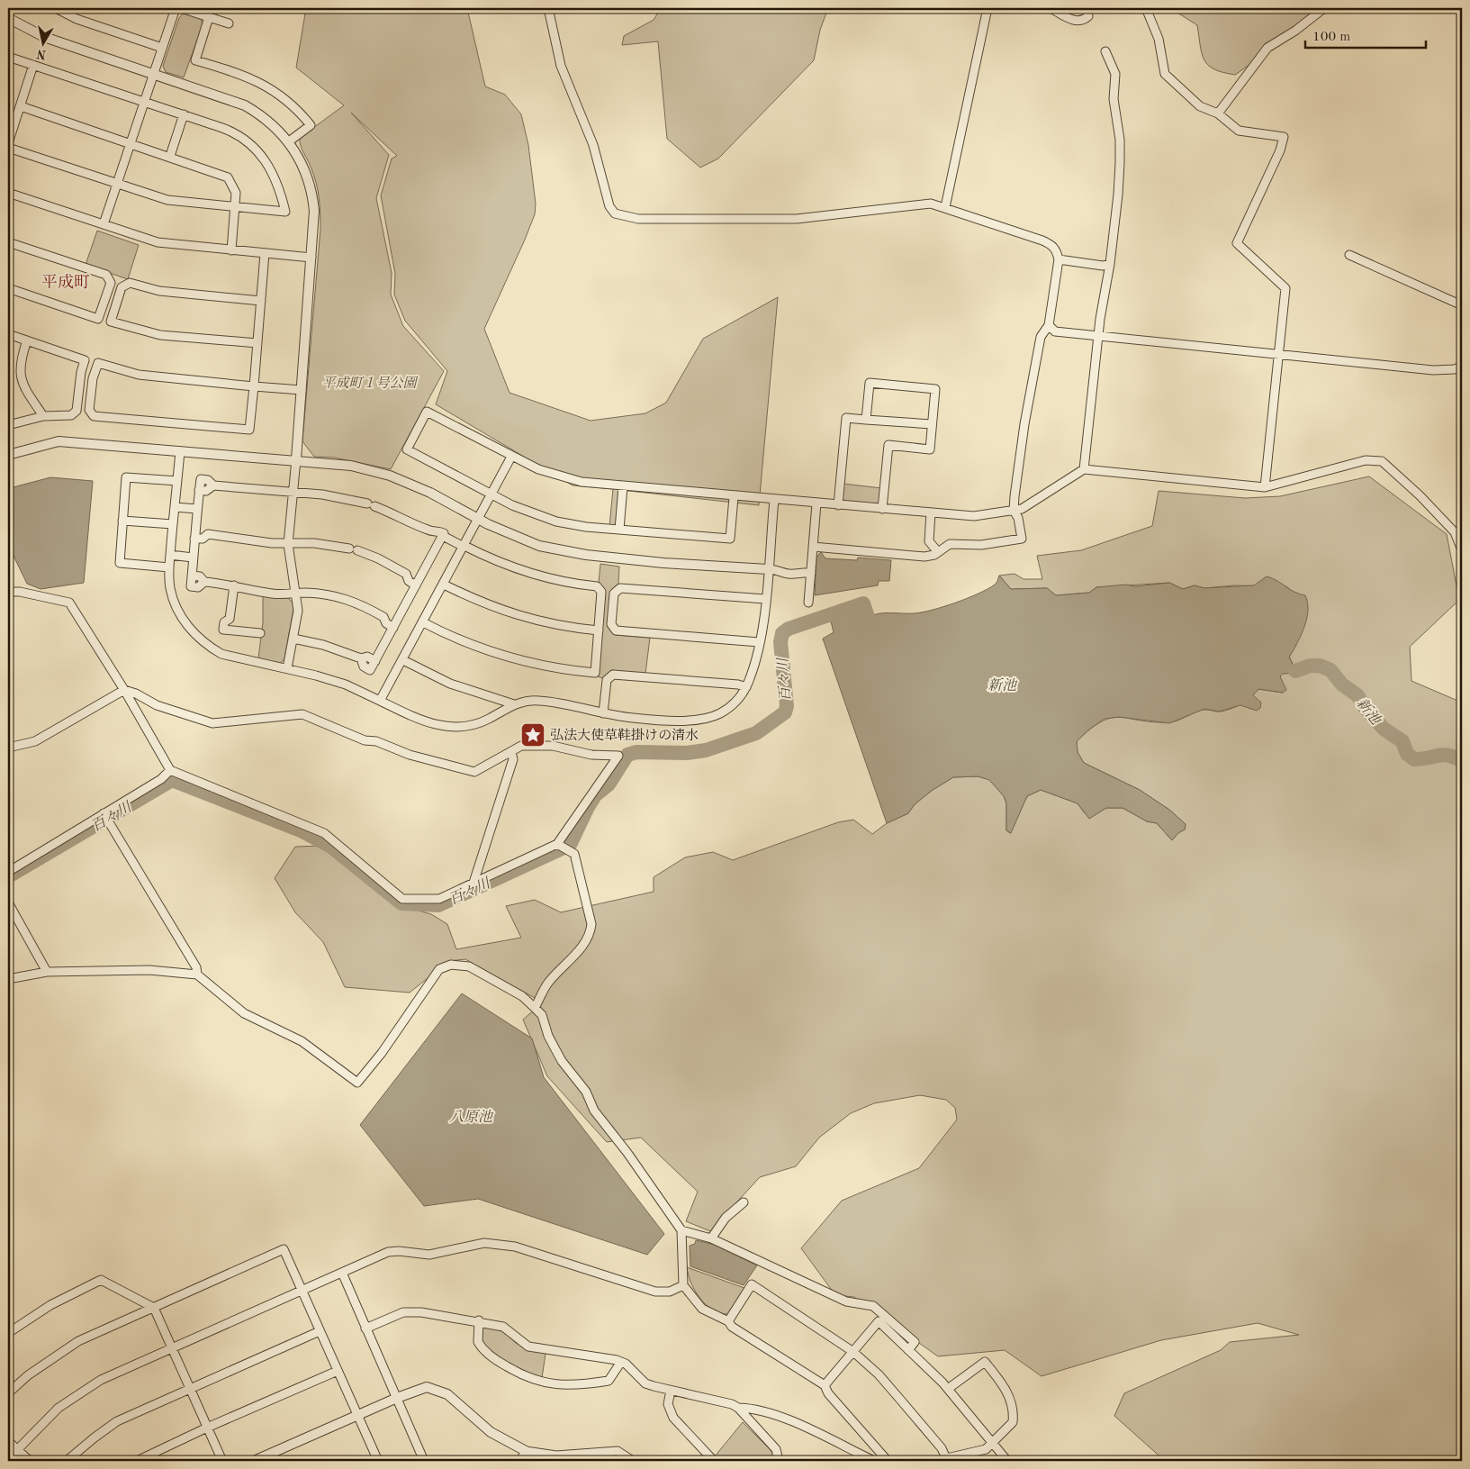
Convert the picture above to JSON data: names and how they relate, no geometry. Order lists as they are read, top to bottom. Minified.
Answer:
{"districts":["平成町"],"water":["百々川","新池","八原池"],"parks":["平成町１号公園"],"places":{"place":["弘法大使草鞋掛けの清水"]},"scale_bar":"100 m","north":"bottom"}
